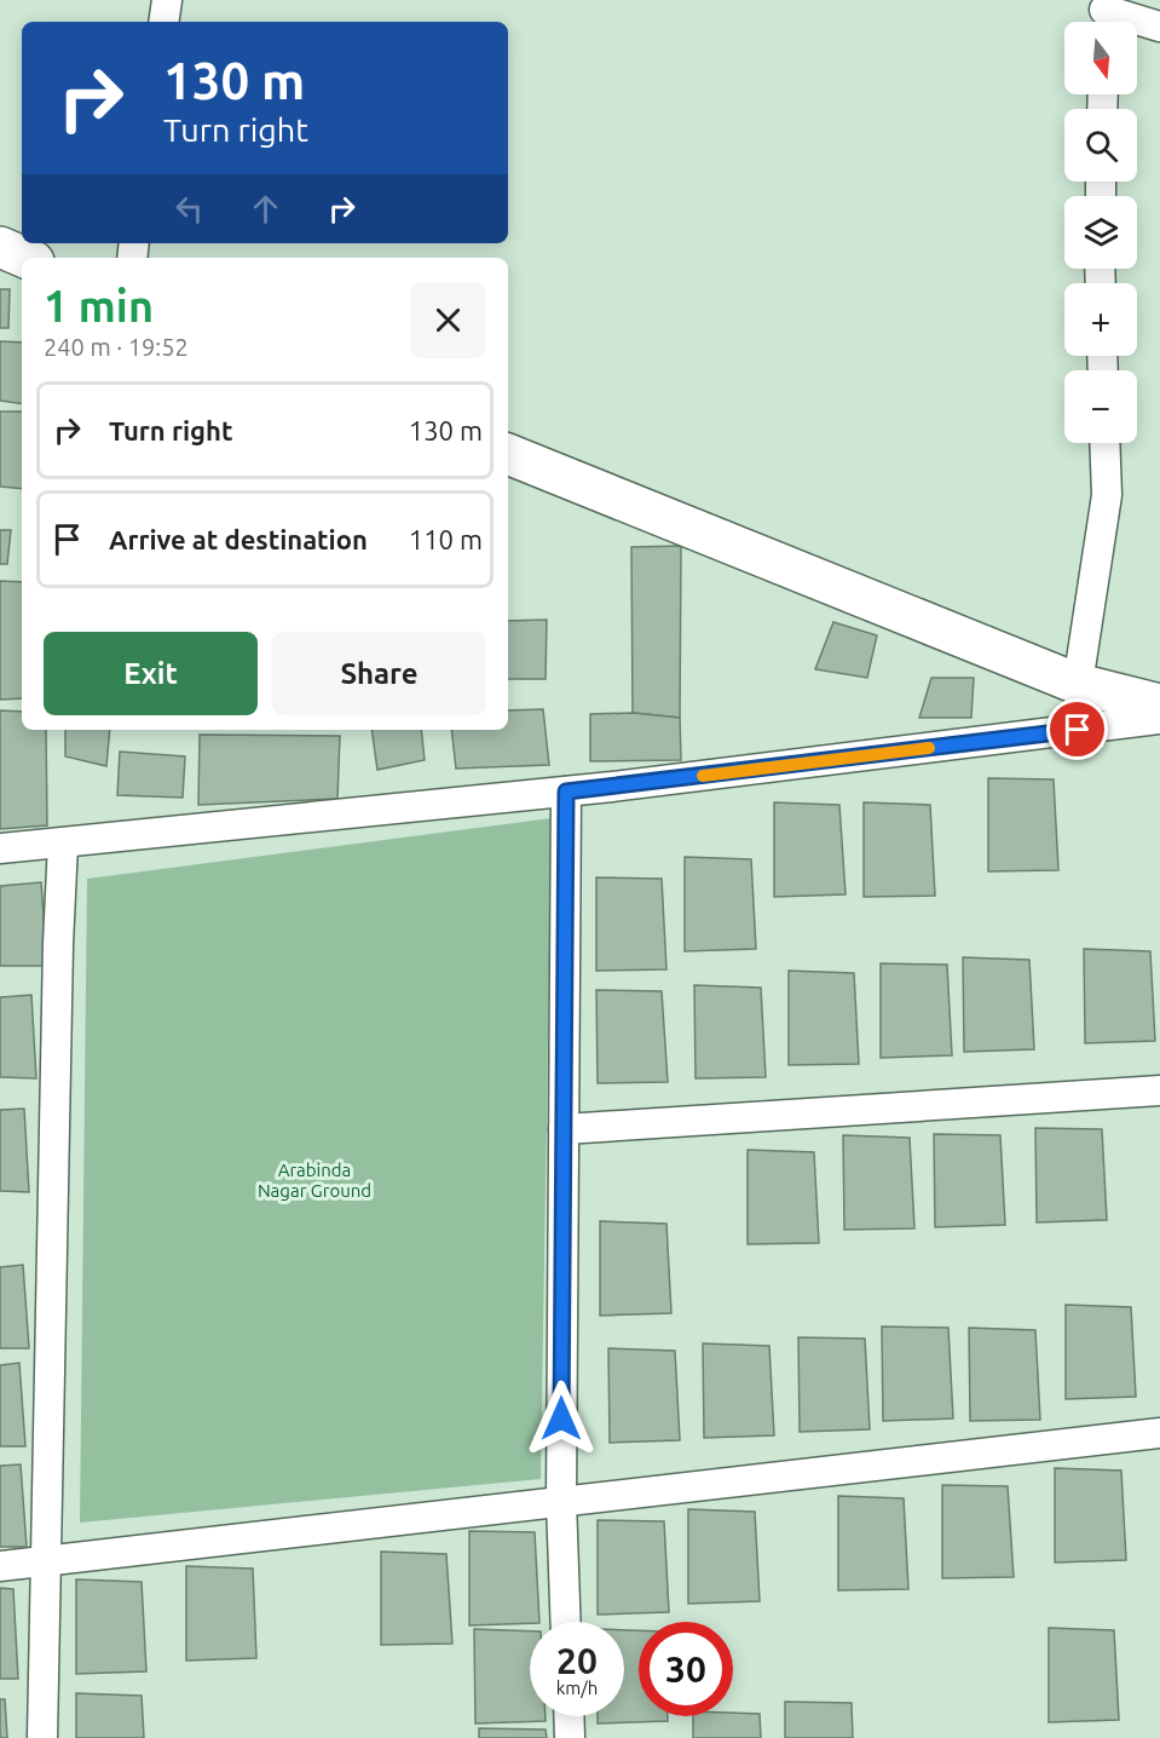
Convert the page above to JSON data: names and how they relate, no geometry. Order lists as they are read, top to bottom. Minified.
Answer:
{"parks":["Arabinda Nagar Ground"],"north":"bottom","page":{"map_buttons":["+","−"],"turn":["130 m","Turn right"],"heading":["1 min","240 m · 19:52"],"list":[{"name":"Turn right","value":"130 m"},{"name":"Arrive at destination","value":"110 m"}],"buttons":["Exit","Share"],"speed":"20 km/h","limit":"30"}}
